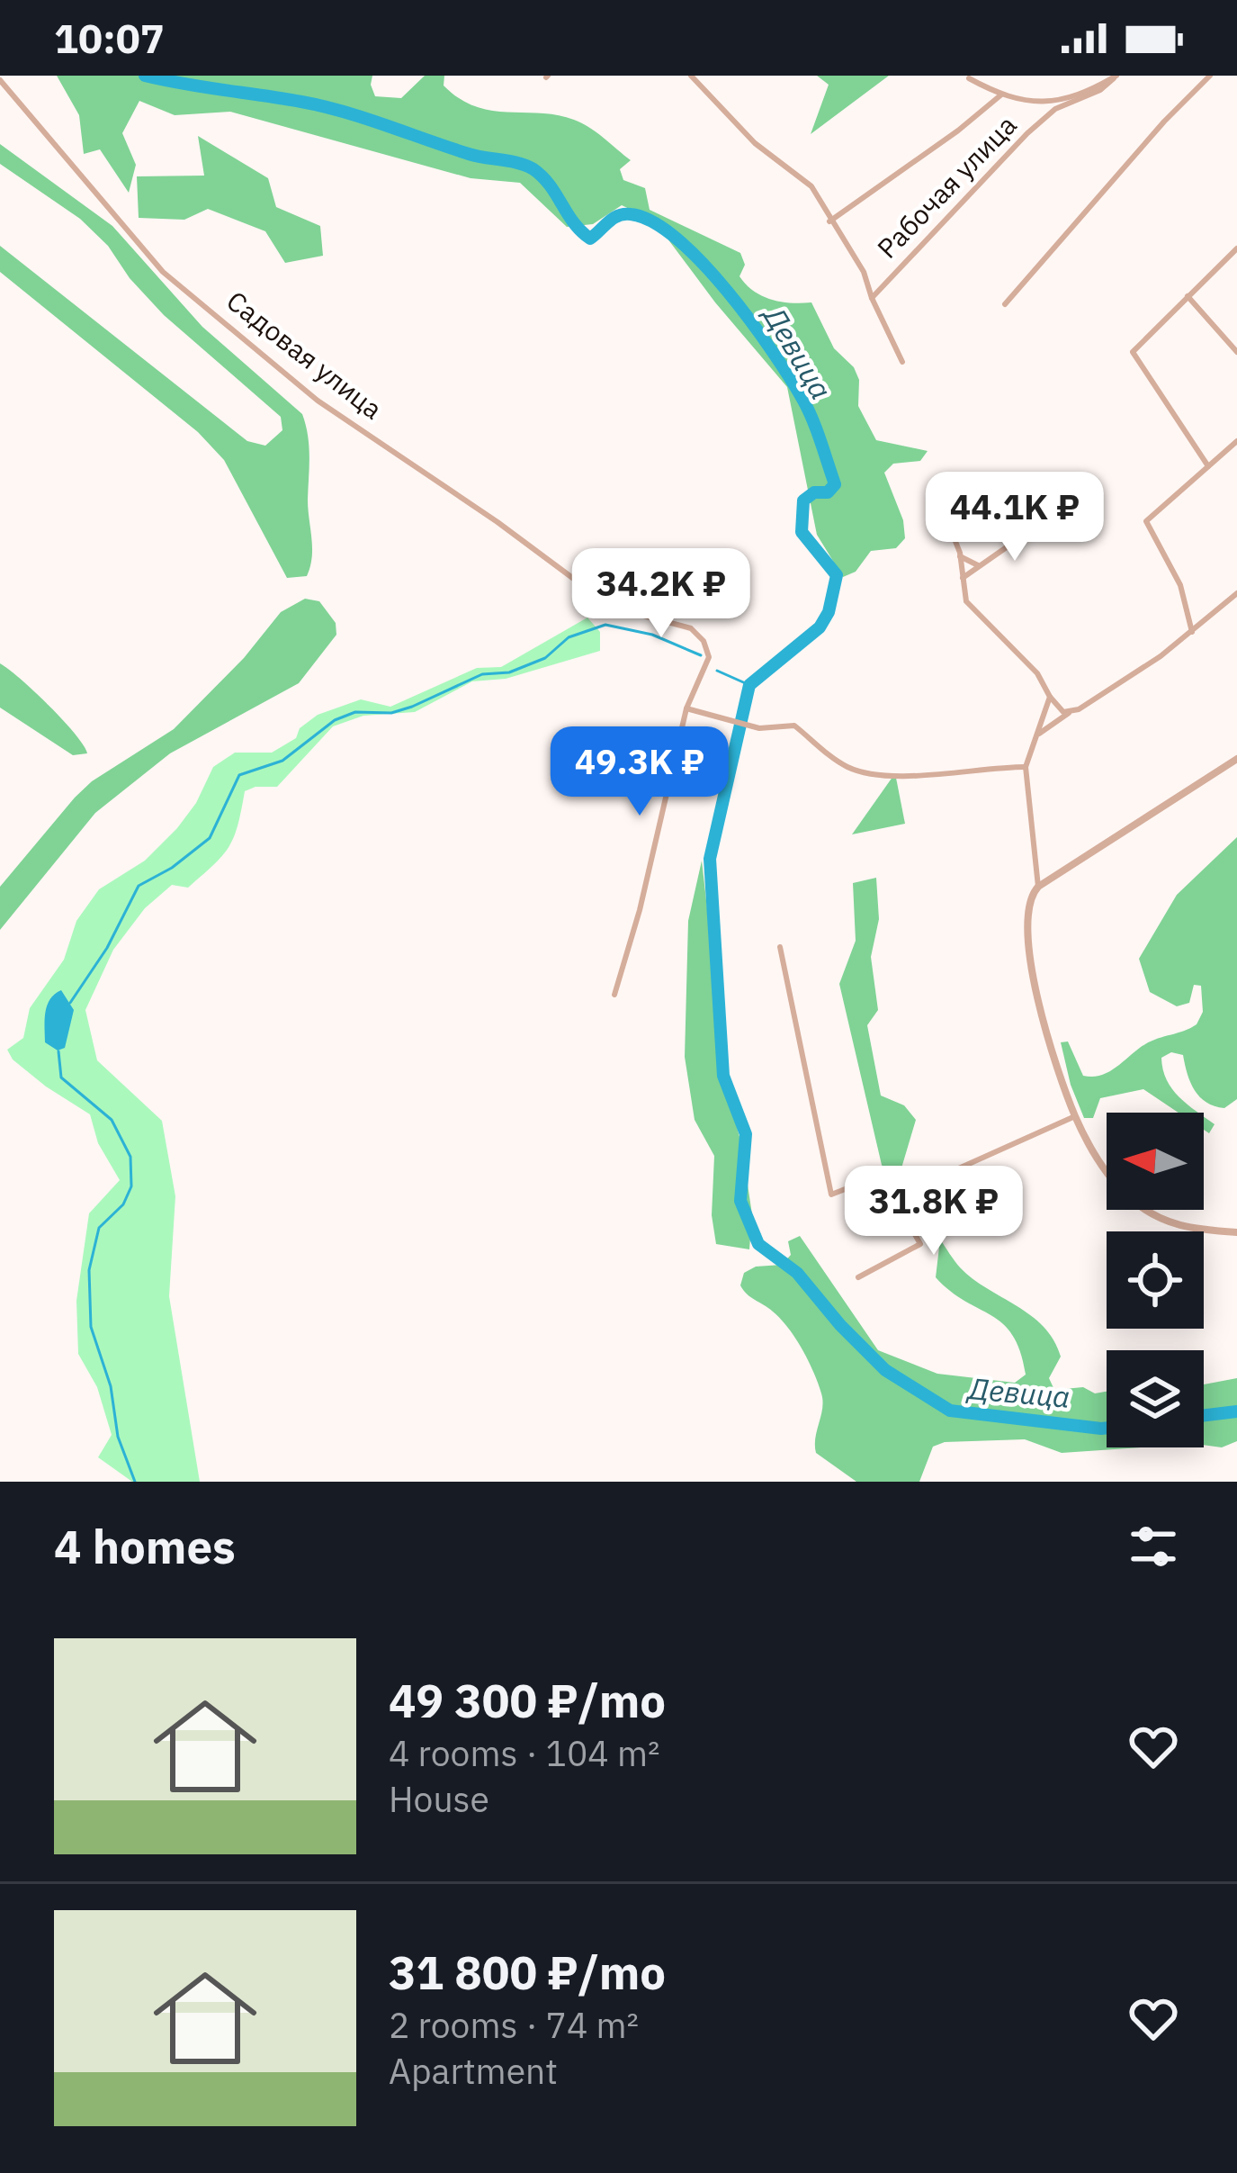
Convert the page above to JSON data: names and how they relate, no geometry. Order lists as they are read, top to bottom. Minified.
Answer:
{"streets":{"street":["Рабочая улица","Садовая улица"]},"water":["Девица"],"north":"left","page":{"status":"10:07","price":["44.1K ₽","34.2K ₽","49.3K ₽","31.8K ₽"],"heading":"4 homes","list":[{"name":"49 300 ₽/mo","note":"4 rooms · 104 m² · House"},{"name":"31 800 ₽/mo","note":"2 rooms · 74 m² · Apartment"}]}}
